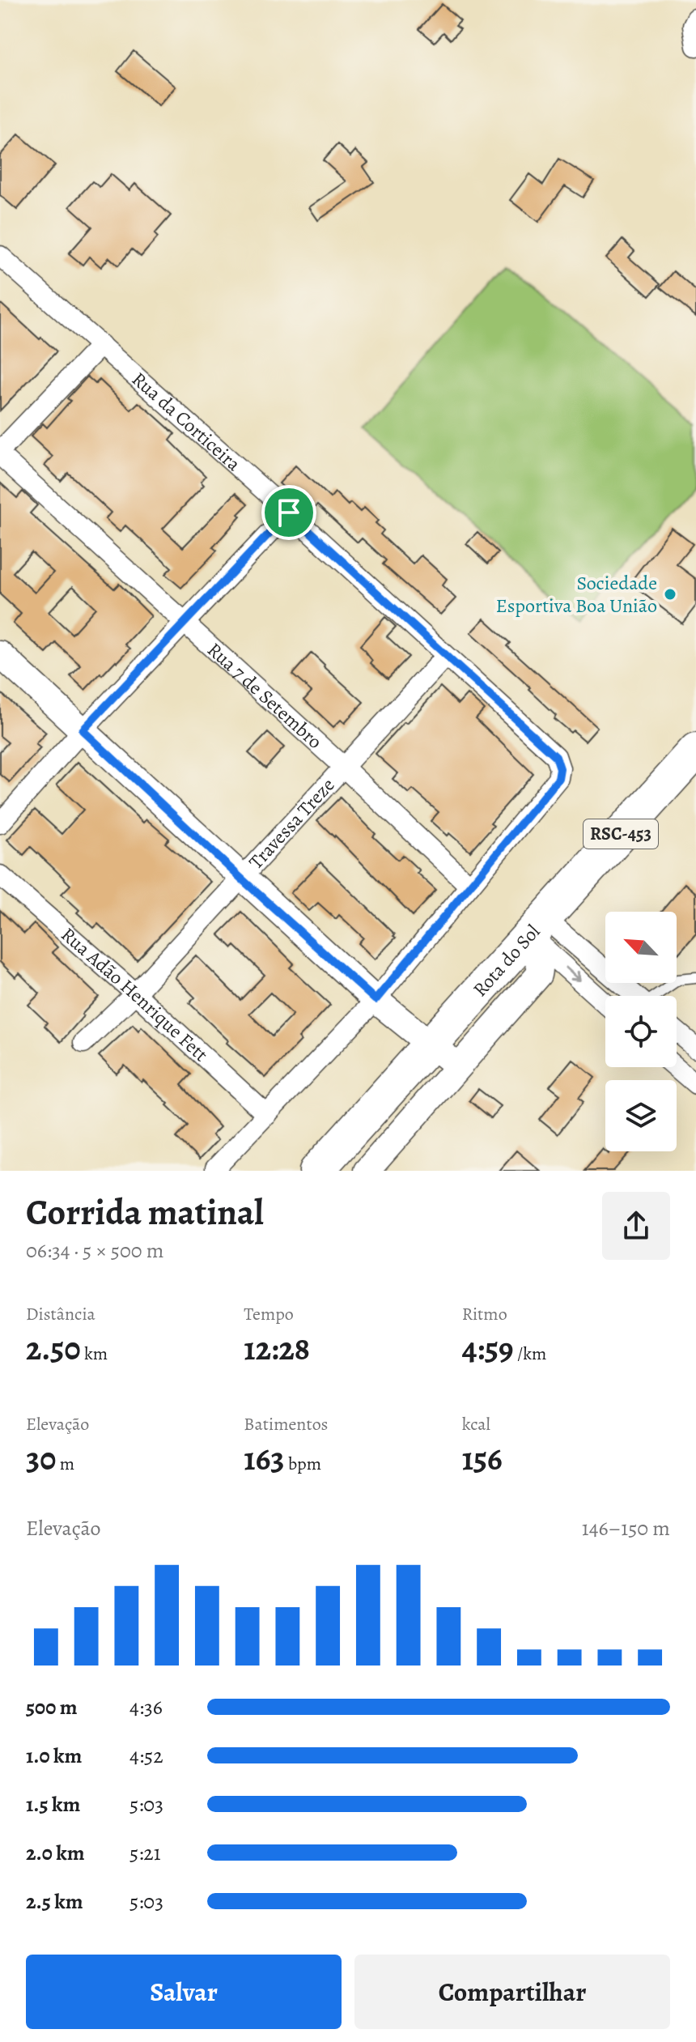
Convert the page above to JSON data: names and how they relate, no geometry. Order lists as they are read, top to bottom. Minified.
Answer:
{"streets":{"highway":["RSC-453","Rota do Sol"],"street":["Rua da Corticeira","Rua 7 de Setembro","Travessa Treze","Rua Adão Henrique Fett"]},"crossings":[["Rua da Corticeira","Rua 7 de Setembro"],["Rua da Corticeira","Travessa Treze"],["Rua 7 de Setembro","Travessa Treze"],["Travessa Treze","Rua Adão Henrique Fett"]],"places":["Sociedade Esportiva Boa União"],"north":"top left","page":{"heading":["Corrida matinal","06:34 · 5 × 500 m"],"stats":[["Distância","2.50 km"],["Tempo","12:28"],["Ritmo","4:59 /km"],["Elevação","30 m"],["Batimentos","163 bpm"],["kcal","156"]],"chart":["Elevação","146–150 m"],"list":[{"name":"500 m","note":"4:36"},{"name":"1.0 km","note":"4:52"},{"name":"1.5 km","note":"5:03"},{"name":"2.0 km","note":"5:21"},{"name":"2.5 km","note":"5:03"}],"buttons":["Salvar","Compartilhar"]}}
